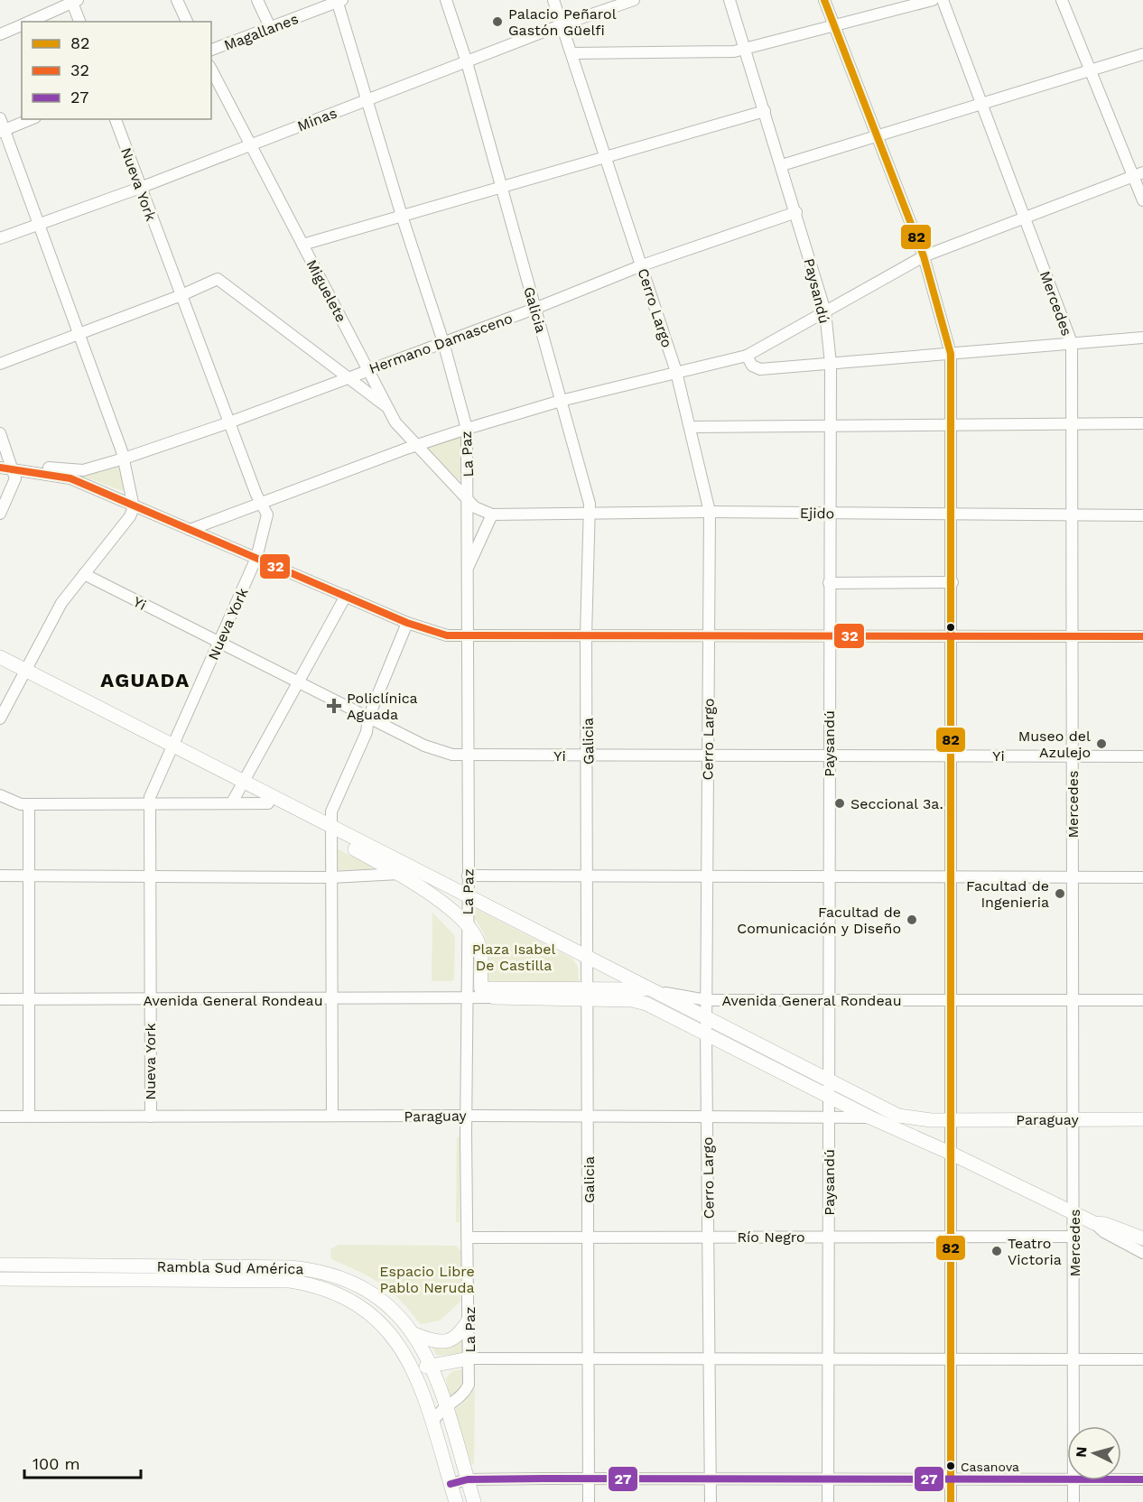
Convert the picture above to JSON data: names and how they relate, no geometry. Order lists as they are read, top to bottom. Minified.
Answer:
{"streets":{"main road":["La Paz","Avenida General Rondeau","Paraguay","Rambla Sud América"],"street":["Magallanes","Minas","Nueva York","Miguelete","Paysandú","Mercedes","Cerro Largo","Galicia","Hermano Damasceno","Ejido","Yi","Río Negro"]},"crossings":[["Magallanes","La Paz"],["Minas","Nueva York"],["Minas","Miguelete"],["Minas","Cerro Largo"],["Minas","Galicia"],["Minas","La Paz"],["Nueva York","Hermano Damasceno"],["Nueva York","Yi"],["Nueva York","Avenida General Rondeau"],["Nueva York","Paraguay"],["Miguelete","Hermano Damasceno"],["Miguelete","La Paz"],["Paysandú","Hermano Damasceno"],["Paysandú","Ejido"],["Paysandú","Yi"],["Paysandú","Avenida General Rondeau"],["Paysandú","Paraguay"],["Paysandú","Río Negro"],["Mercedes","Ejido"],["Mercedes","Yi"],["Mercedes","Avenida General Rondeau"],["Mercedes","Paraguay"],["Mercedes","Río Negro"],["Cerro Largo","Hermano Damasceno"],["Cerro Largo","Ejido"],["Cerro Largo","Yi"],["Cerro Largo","Avenida General Rondeau"],["Cerro Largo","Paraguay"],["Cerro Largo","Río Negro"],["Galicia","Hermano Damasceno"],["Galicia","Ejido"],["Galicia","Yi"],["Galicia","Avenida General Rondeau"],["Galicia","Paraguay"],["Galicia","Río Negro"],["Hermano Damasceno","La Paz"],["La Paz","Yi"],["La Paz","Avenida General Rondeau"],["La Paz","Paraguay"],["La Paz","Río Negro"],["La Paz","Rambla Sud América"],["Avenida General Rondeau","Paraguay"]],"districts":["AGUADA"],"parks":["Plaza Isabel De Castilla","Espacio Libre Pablo Neruda"],"places":{"other":["Palacio Peñarol Gastón Güelfi","Museo del Azulejo","Seccional 3a.","Facultad de Ingenieria","Facultad de Comunicación y Diseño","Teatro Victoria","Casanova"],"health":["Policlínica Aguada"]},"lines":["transit line 82","transit line 32","transit line 27"],"legend":["82","32","27"],"scale_bar":"100 m","north":"left"}
